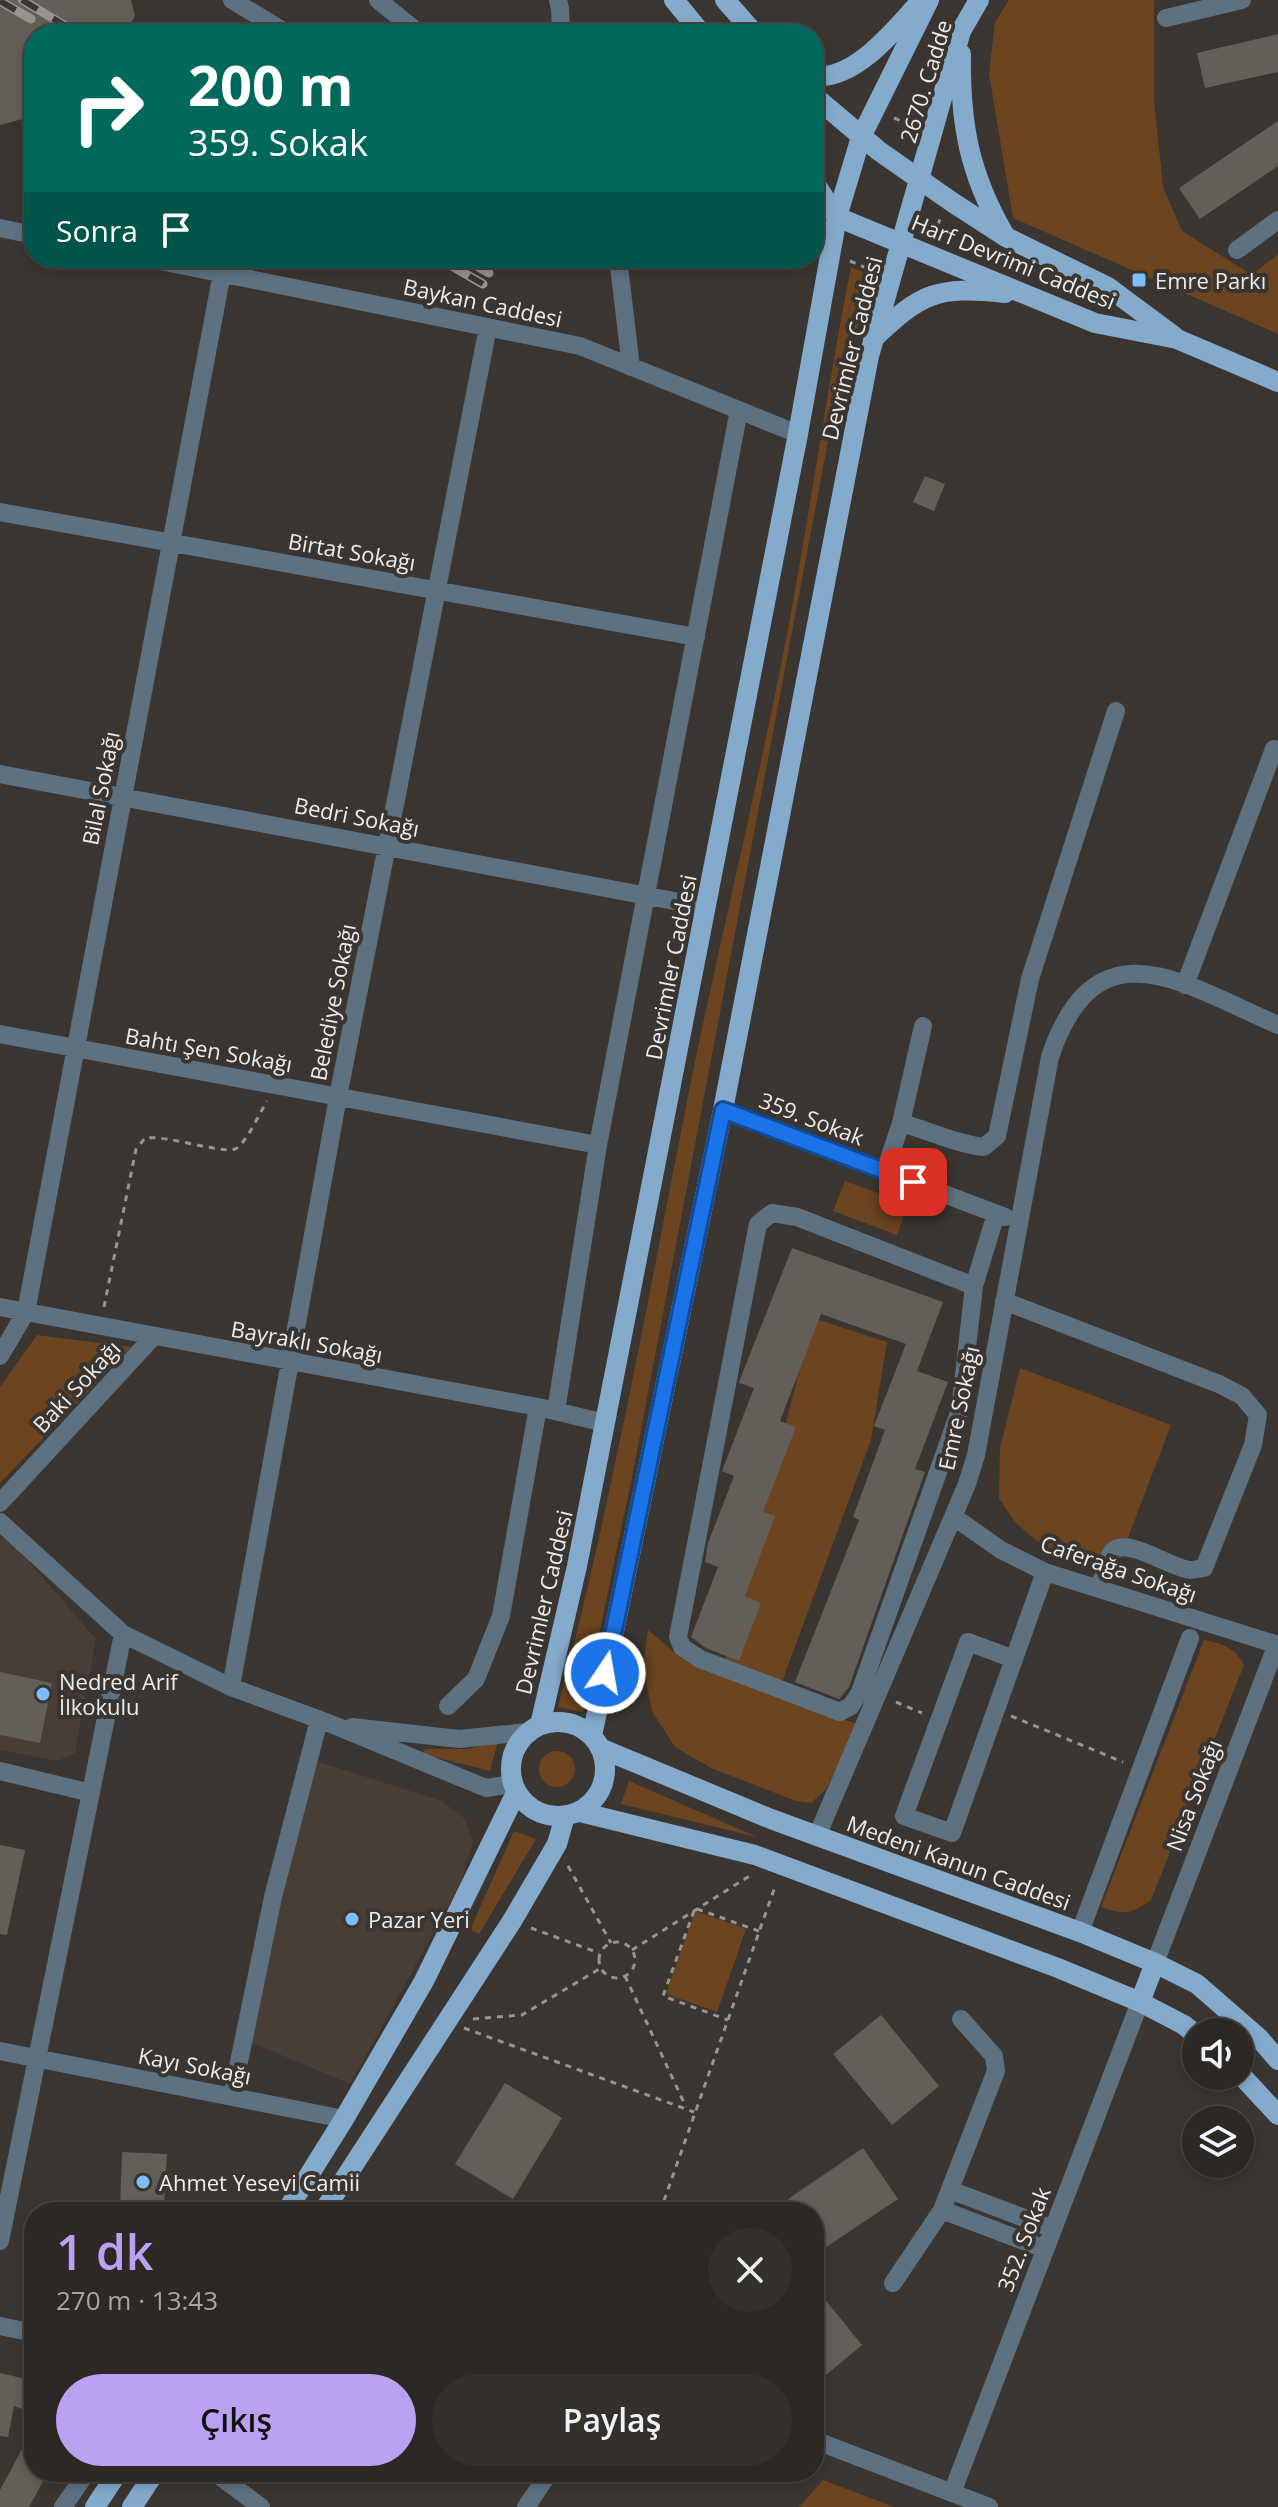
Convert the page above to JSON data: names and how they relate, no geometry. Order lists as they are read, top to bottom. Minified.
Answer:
{"streets":{"main road":["2670. Cadde","Harf Devrimi Caddesi","Devrimler Caddesi","Medeni Kanun Caddesi"],"street":["Baykan Caddesi","Birtat Sokağı","Bilal Sokağı","Bedri Sokağı","Belediye Sokağı","Bahtı Şen Sokağı","359. Sokak","Bayraklı Sokağı","Baki Sokağı","Emre Sokağı","Caferağa Sokağı","Nisa Sokağı","Kayı Sokağı","352. Sokak"]},"crossings":[["2670. Cadde","Harf Devrimi Caddesi"],["2670. Cadde","Devrimler Caddesi"],["Harf Devrimi Caddesi","Devrimler Caddesi"],["Baykan Caddesi","Devrimler Caddesi"],["Baykan Caddesi","Bilal Sokağı"],["Baykan Caddesi","Belediye Sokağı"],["Devrimler Caddesi","Bedri Sokağı"],["Devrimler Caddesi","359. Sokak"],["Devrimler Caddesi","Bayraklı Sokağı"],["Devrimler Caddesi","Medeni Kanun Caddesi"],["Birtat Sokağı","Bilal Sokağı"],["Birtat Sokağı","Belediye Sokağı"],["Bilal Sokağı","Bedri Sokağı"],["Bilal Sokağı","Bahtı Şen Sokağı"],["Bilal Sokağı","Bayraklı Sokağı"],["Bedri Sokağı","Belediye Sokağı"],["Belediye Sokağı","Bahtı Şen Sokağı"],["Belediye Sokağı","Bayraklı Sokağı"],["359. Sokak","Emre Sokağı"],["Bayraklı Sokağı","Baki Sokağı"],["Emre Sokağı","Caferağa Sokağı"],["Emre Sokağı","Medeni Kanun Caddesi"],["Caferağa Sokağı","Nisa Sokağı"],["Nisa Sokağı","Medeni Kanun Caddesi"]],"places":{"transit":["Emre Parkı"],"other":["Nedred Arif İlkokulu","Pazar Yeri","Ahmet Yesevi Camii"]},"page":{"turn":["200 m","359. Sokak"],"then":"Sonra","heading":["1 dk","270 m · 13:43"],"buttons":["Çıkış","Paylaş"]}}
